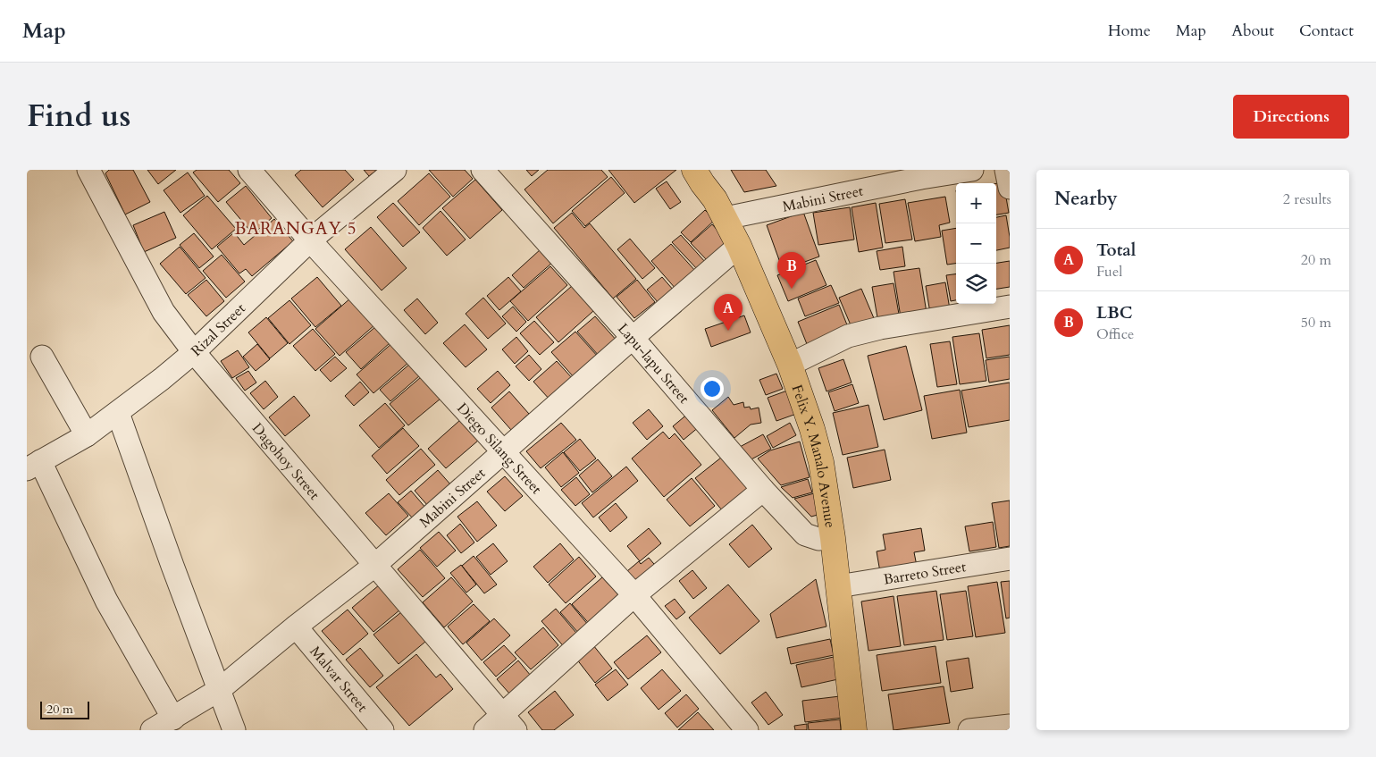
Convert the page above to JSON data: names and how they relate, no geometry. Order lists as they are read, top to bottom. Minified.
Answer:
{"streets":{"main road":["Felix Y. Manalo Avenue"],"street":["Mabini Street","Rizal Street","Lapu-lapu Street","Diego Silang Street","Dagohoy Street","Barreto Street","Malvar Street"]},"crossings":[["Mabini Street","Lapu-lapu Street"],["Mabini Street","Diego Silang Street"],["Mabini Street","Felix Y. Manalo Avenue"],["Mabini Street","Dagohoy Street"],["Mabini Street","Malvar Street"],["Rizal Street","Diego Silang Street"],["Rizal Street","Dagohoy Street"],["Lapu-lapu Street","Felix Y. Manalo Avenue"],["Felix Y. Manalo Avenue","Barreto Street"]],"districts":["BARANGAY 5"],"scale_bar":"20 m","page":{"header":"Map","nav":["Home","Map","About","Contact"],"title":"Find us","buttons":"Directions","heading":["Nearby","2 results"],"map_buttons":["+","−"],"list":[{"mark":"A","name":"Total","note":"Fuel","value":"20 m"},{"mark":"B","name":"LBC","note":"Office","value":"50 m"}],"pins":["B","A"],"scale":"20 m"}}
